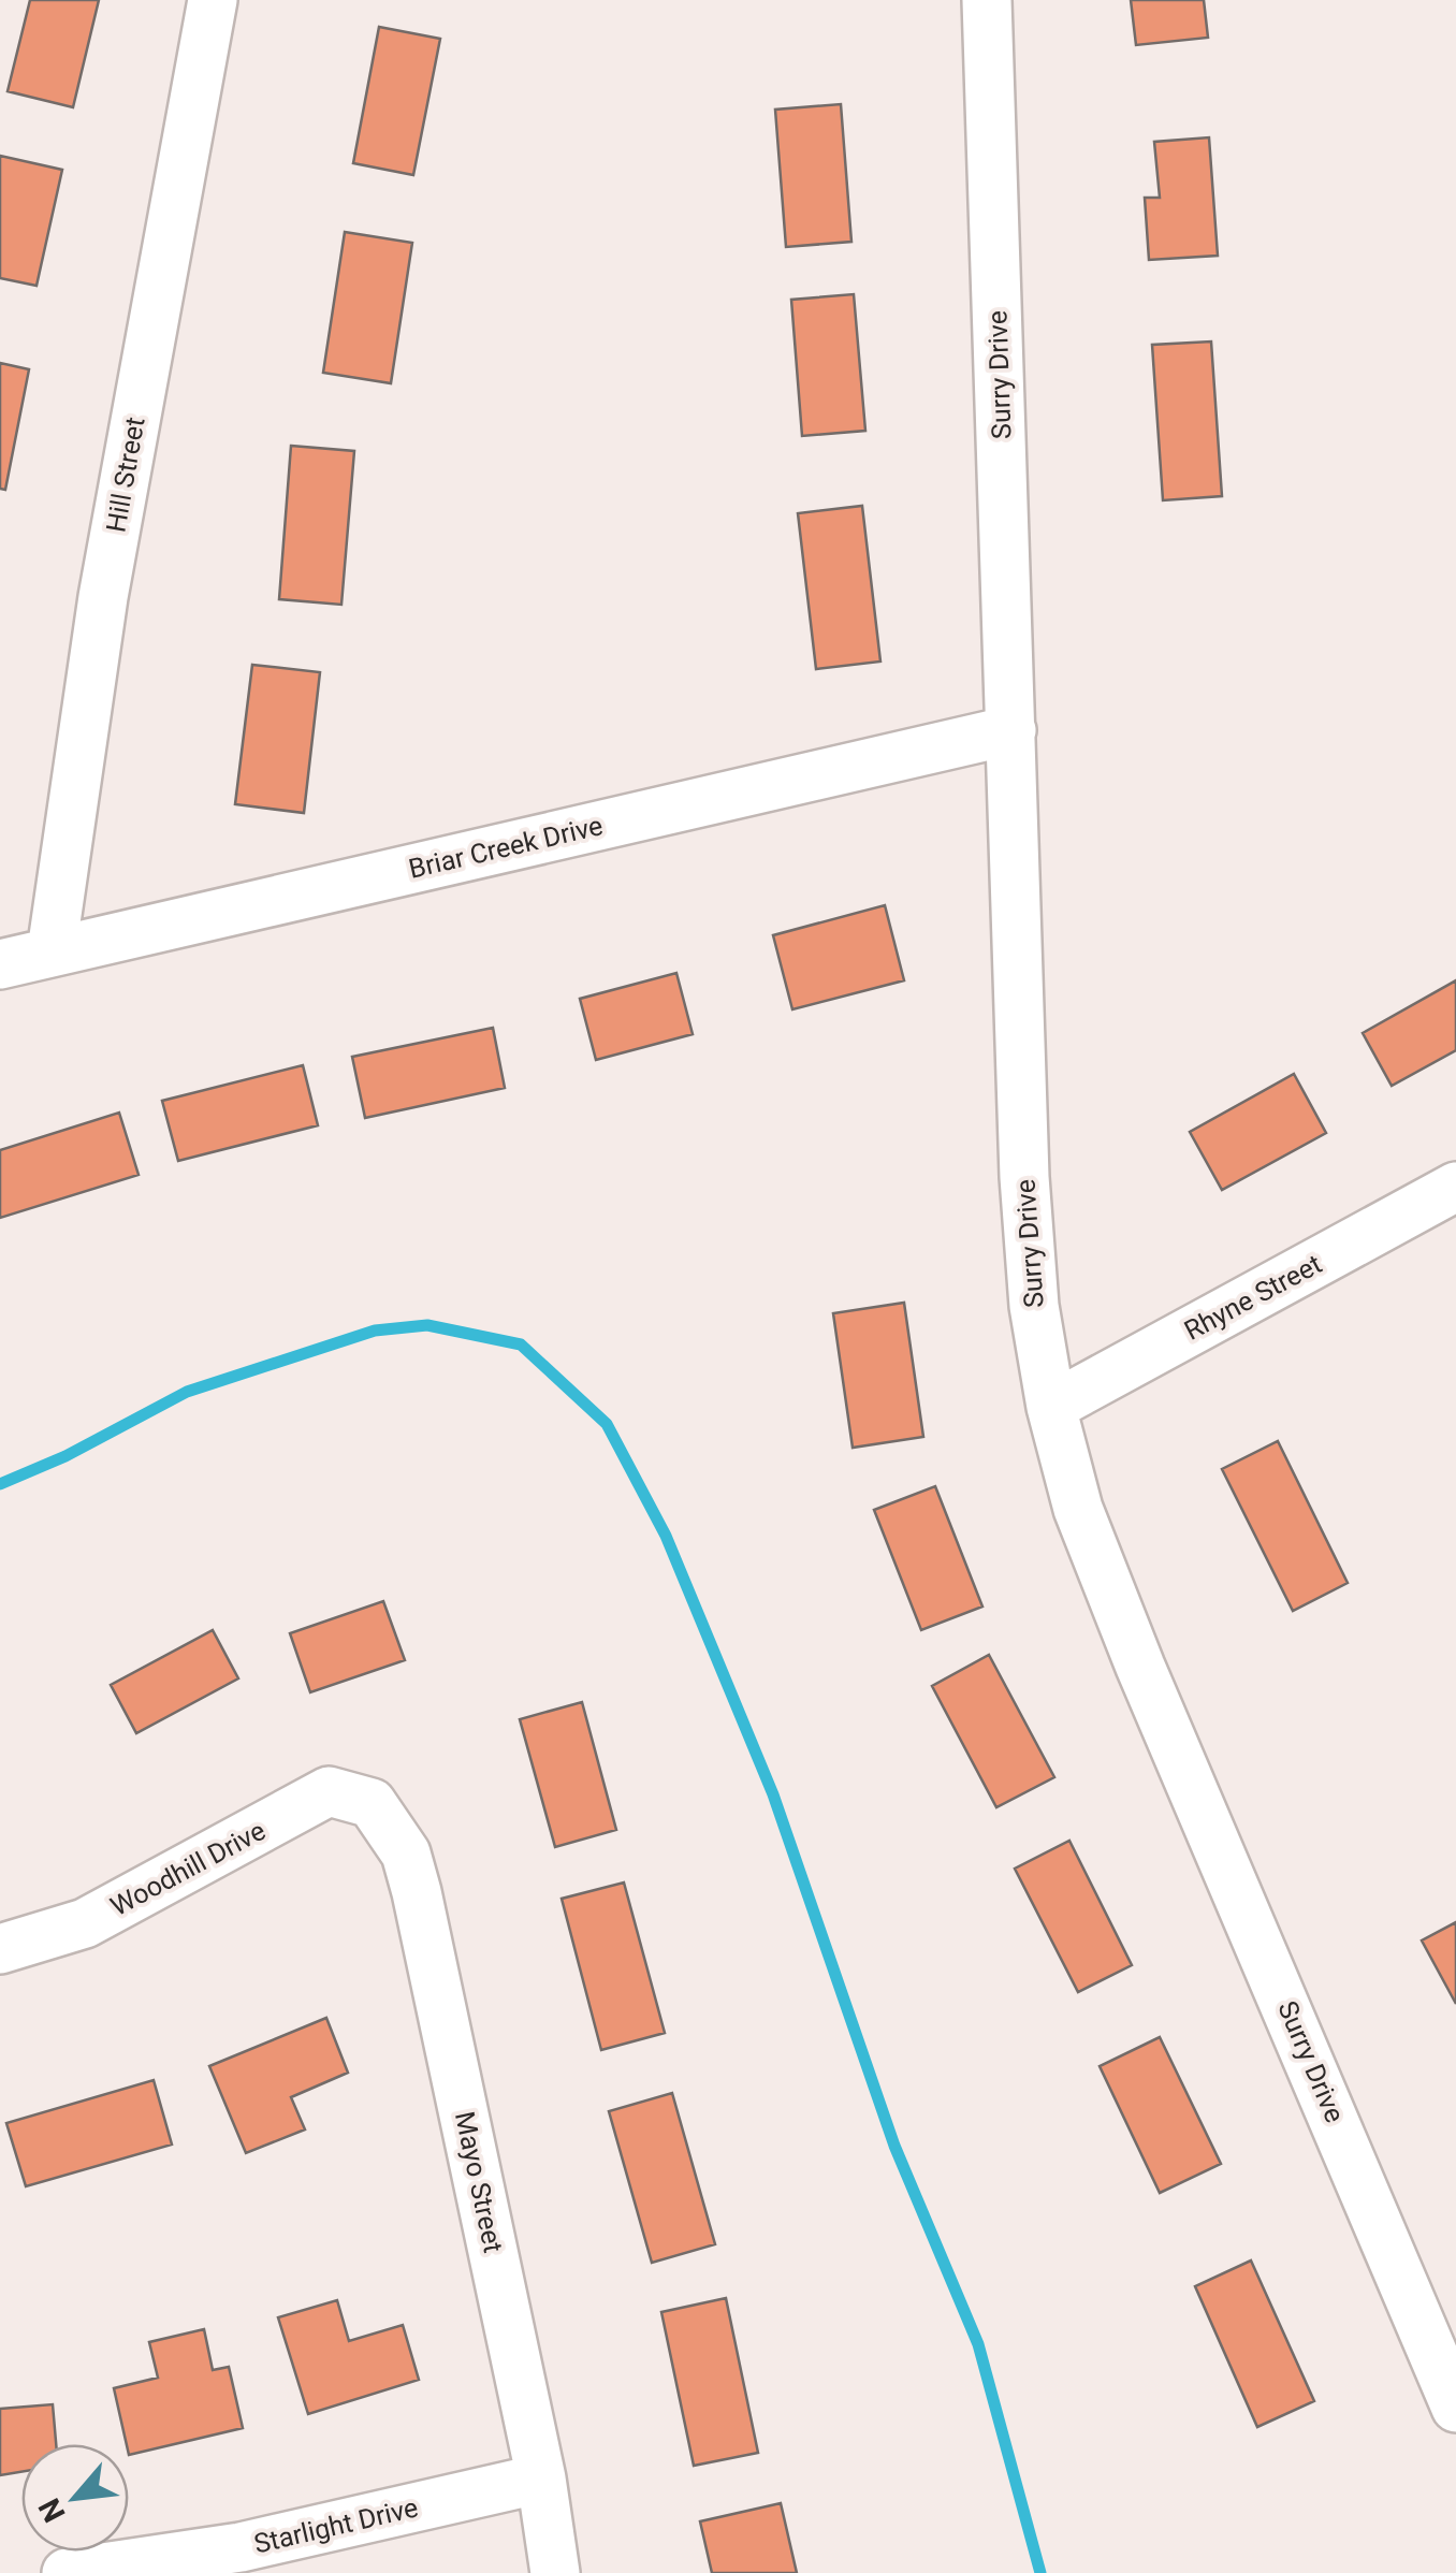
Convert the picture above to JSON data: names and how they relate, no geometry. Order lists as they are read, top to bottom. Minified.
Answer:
{"streets":{"street":["Surry Drive","Hill Street","Briar Creek Drive","Rhyne Street","Woodhill Drive","Mayo Street","Starlight Drive"]},"crossings":[["Surry Drive","Briar Creek Drive"],["Surry Drive","Rhyne Street"],["Hill Street","Briar Creek Drive"],["Woodhill Drive","Mayo Street"],["Mayo Street","Starlight Drive"]],"north":"bottom left"}
